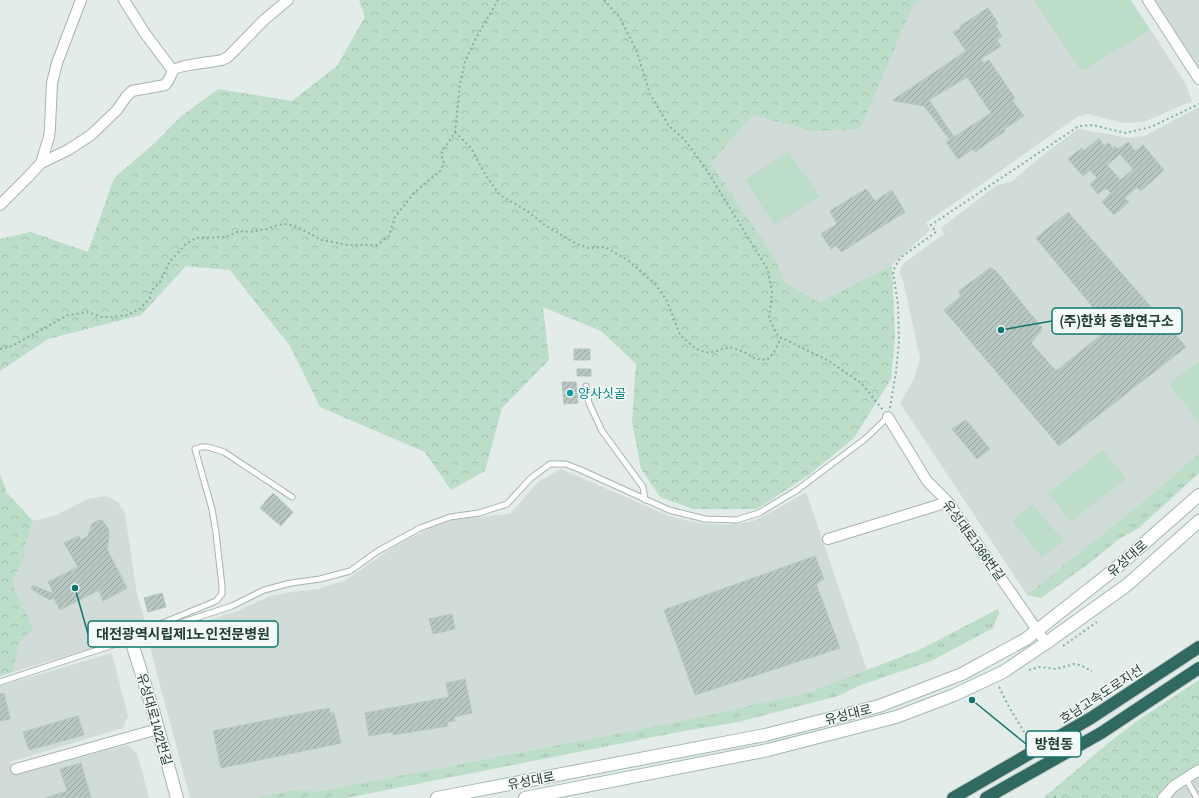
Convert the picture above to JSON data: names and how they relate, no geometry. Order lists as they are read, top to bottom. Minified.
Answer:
{"streets":{"highway":["호남고속도로지선"],"main road":["유성대로","유성대로1422번길"],"street":["유성대로1366번길"]},"crossings":[["유성대로1366번길","유성대로"]],"places":["(주)한화 종합연구소","양사싯골","대전광역시립제1노인전문병원","방현동"]}
